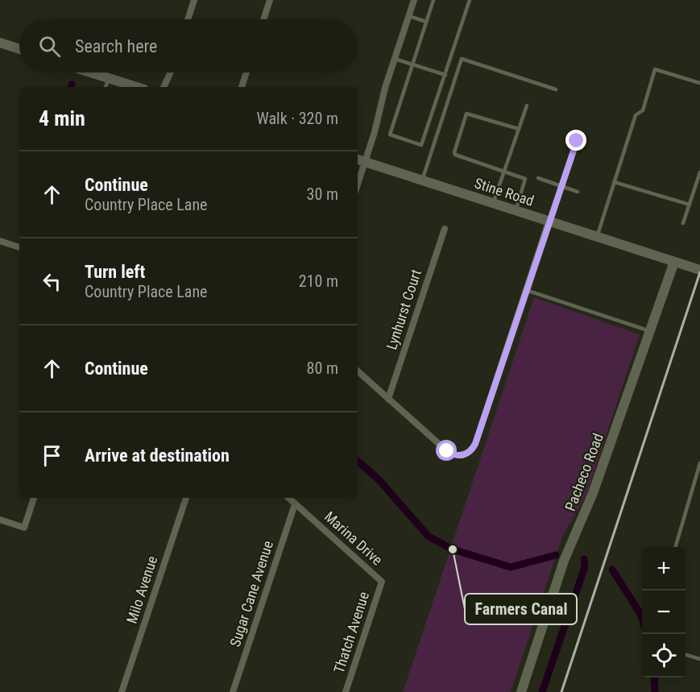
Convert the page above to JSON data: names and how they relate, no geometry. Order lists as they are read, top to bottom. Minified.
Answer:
{"streets":{"main road":["Stine Road","Pacheco Road"],"street":["Lynhurst Court","Marina Drive","Milo Avenue","Sugar Cane Avenue","Thatch Avenue"]},"crossings":[["Stine Road","Pacheco Road"],["Marina Drive","Sugar Cane Avenue"],["Marina Drive","Thatch Avenue"]],"places":["Farmers Canal"],"page":{"search":"Search here","heading":["4 min","Walk · 320 m"],"list":[["Continue","Country Place Lane","30 m"],["Turn left","Country Place Lane","210 m"],["Continue","80 m"],"Arrive at destination"],"map_buttons":["+","−"]}}
